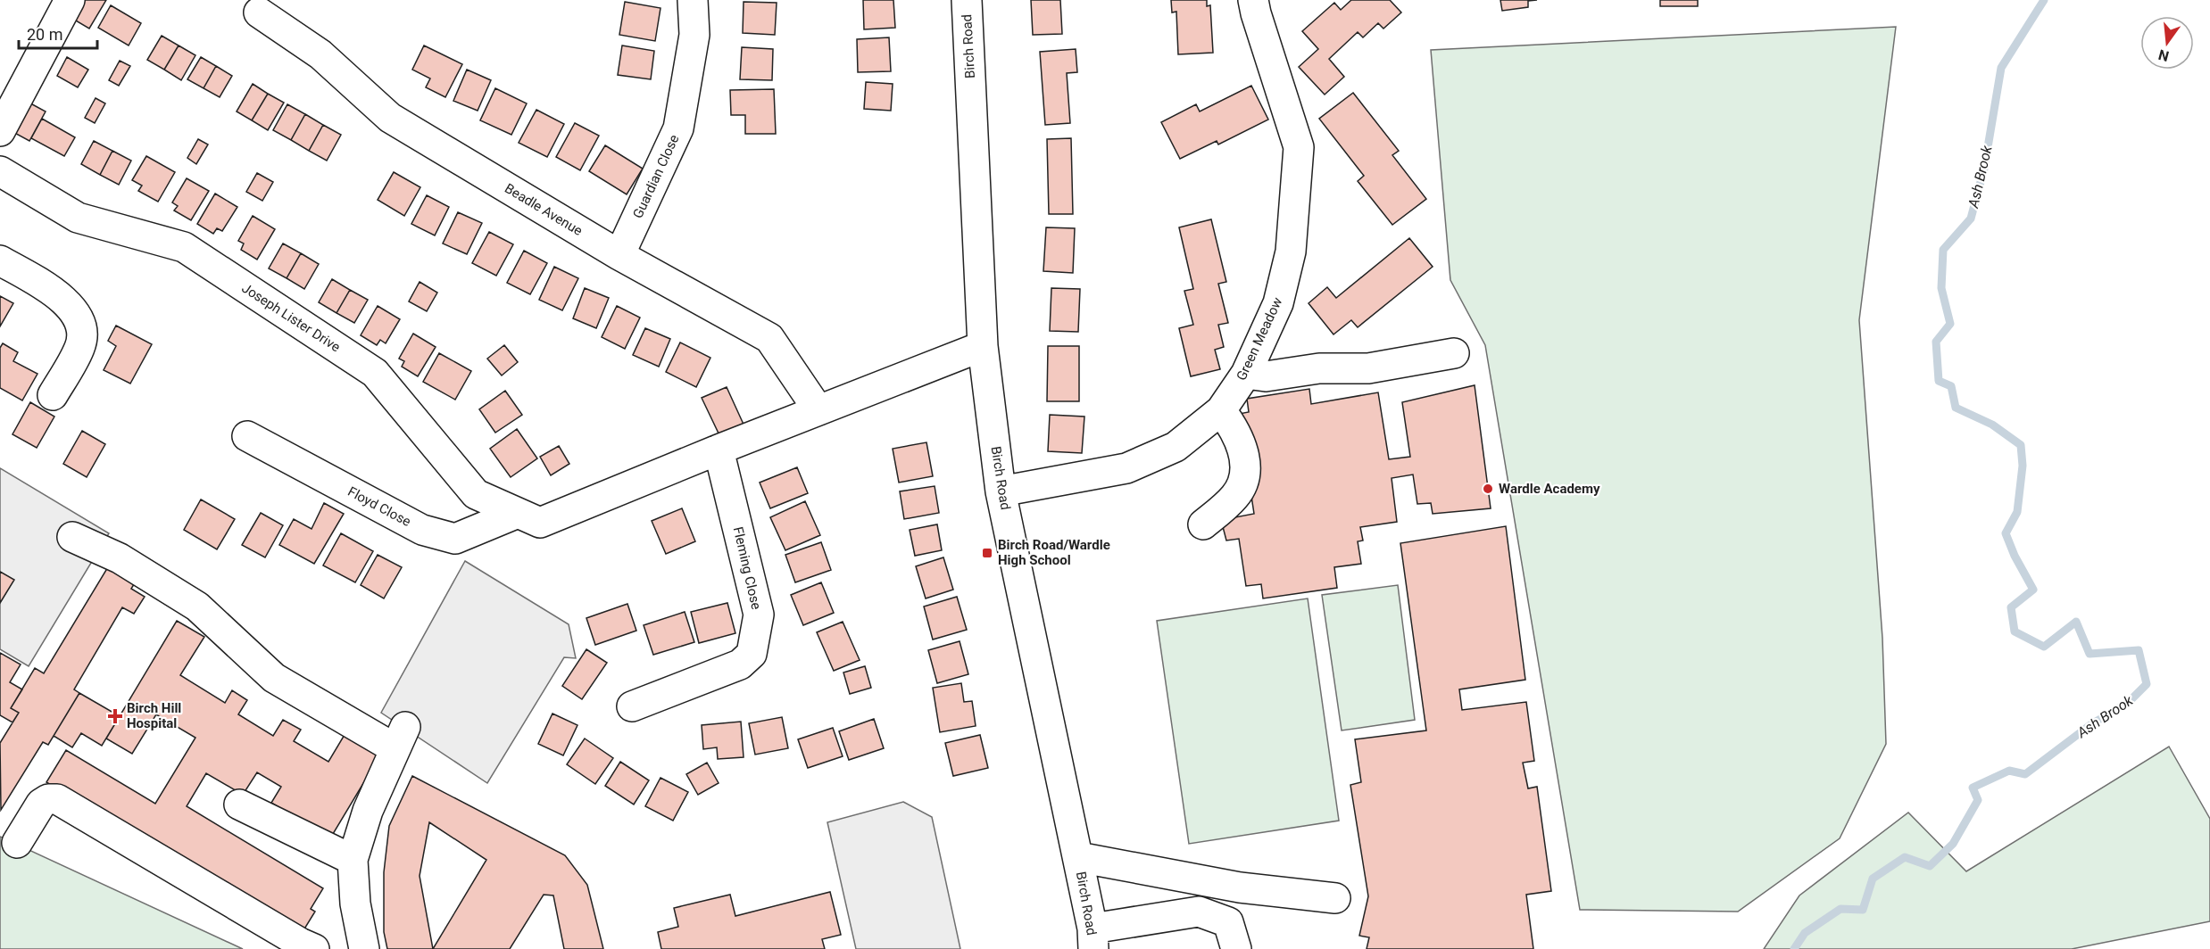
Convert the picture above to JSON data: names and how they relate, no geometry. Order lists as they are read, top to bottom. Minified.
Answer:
{"streets":{"street":["Birch Road","Guardian Close","Beadle Avenue","Joseph Lister Drive","Green Meadow","Floyd Close","Fleming Close"]},"crossings":[["Birch Road","Green Meadow"],["Birch Road","Floyd Close"],["Guardian Close","Beadle Avenue"],["Beadle Avenue","Floyd Close"],["Joseph Lister Drive","Floyd Close"],["Floyd Close","Fleming Close"]],"water":["Ash Brook"],"places":{"other":["Wardle Academy"],"transit":["Birch Road/Wardle High School"],"health":["Birch Hill Hospital"]},"scale_bar":"20 m","north":"bottom"}
